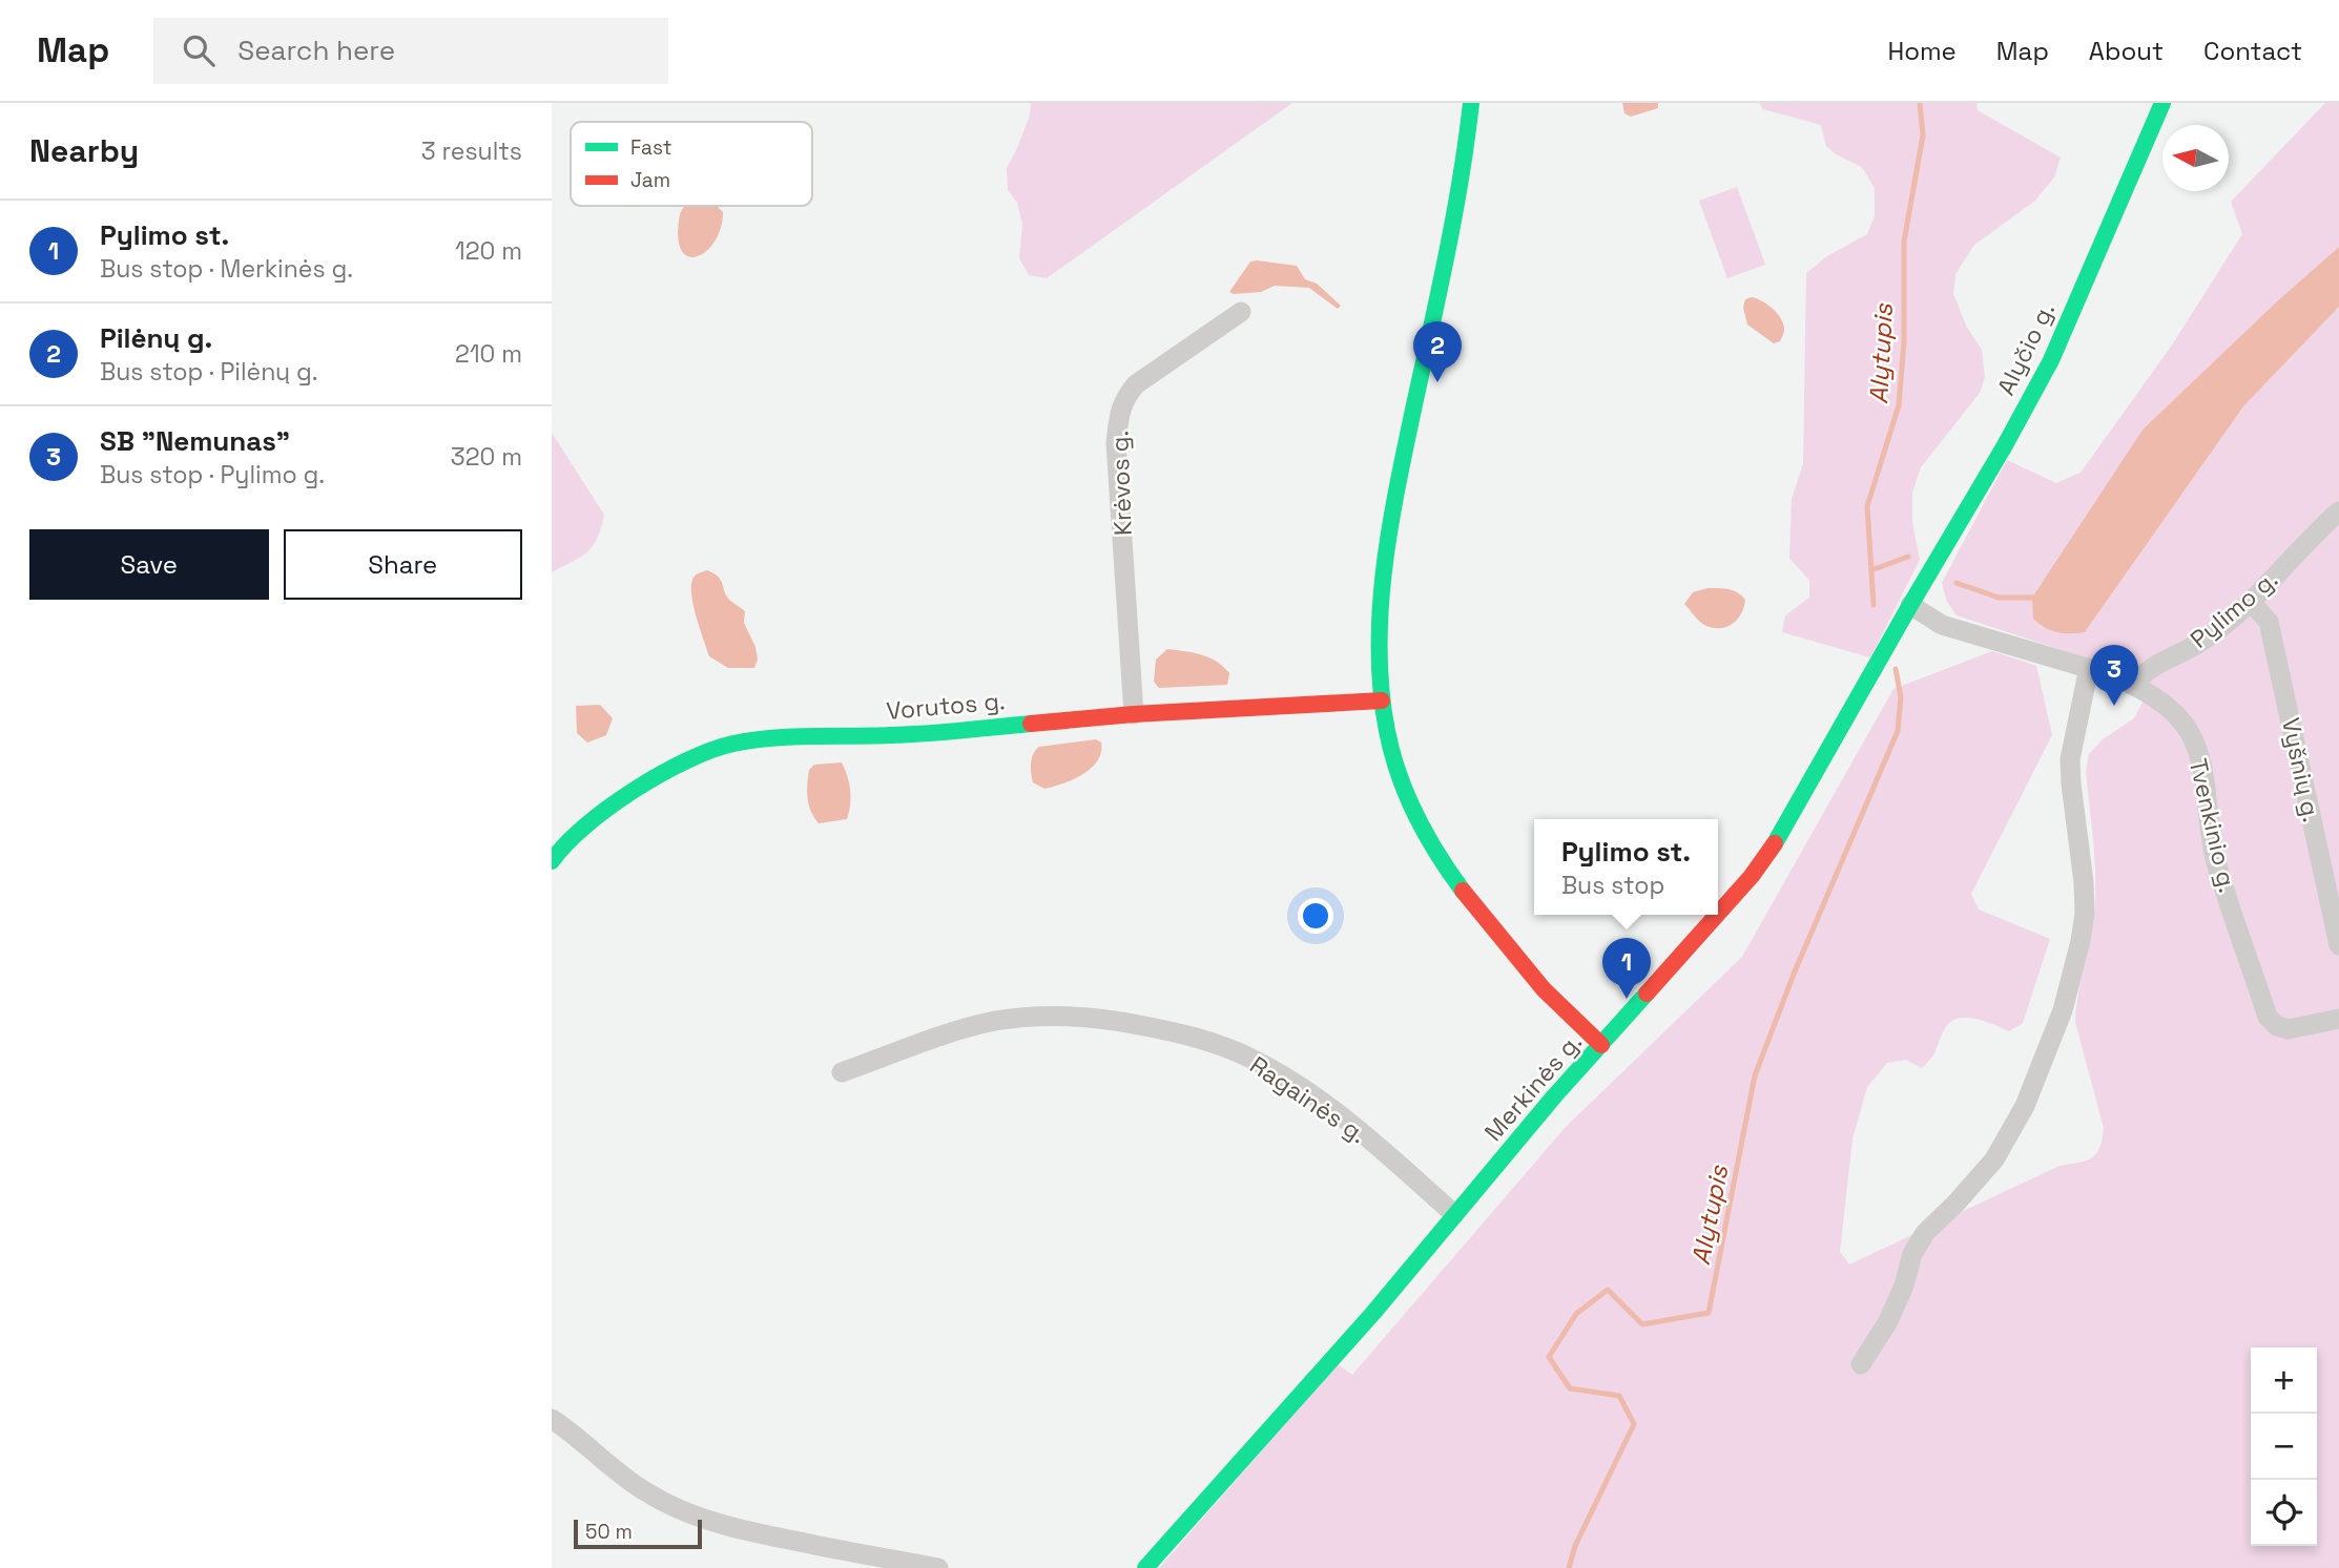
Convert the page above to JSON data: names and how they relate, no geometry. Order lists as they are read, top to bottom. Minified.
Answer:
{"streets":{"street":["Alyčio g.","Krėvos g.","Pylimo g.","Vorutos g.","Vyšnių g.","Tvenkinio g.","Merkinės g.","Ragainės g."]},"crossings":[["Alyčio g.","Merkinės g."],["Krėvos g.","Vorutos g."],["Pylimo g.","Vyšnių g."],["Pylimo g.","Tvenkinio g."],["Merkinės g.","Ragainės g."]],"water":["Alytupis"],"legend":["Fast","Jam"],"scale_bar":"50 m","north":"left","page":{"header":"Map","search":"Search here","nav":["Home","Map","About","Contact"],"heading":["Nearby","3 results"],"list":[{"mark":"1","name":"Pylimo st.","note":"Bus stop · Merkinės g.","value":"120 m"},{"mark":"2","name":"Pilėnų g.","note":"Bus stop · Pilėnų g.","value":"210 m"},{"mark":"3","name":"SB \"Nemunas\"","note":"Bus stop · Pylimo g.","value":"320 m"}],"pins":["2","3","1"],"buttons":["Save","Share"],"popup":["Pylimo st.","Bus stop"],"map_buttons":["+","−"],"scale":"50 m"}}
